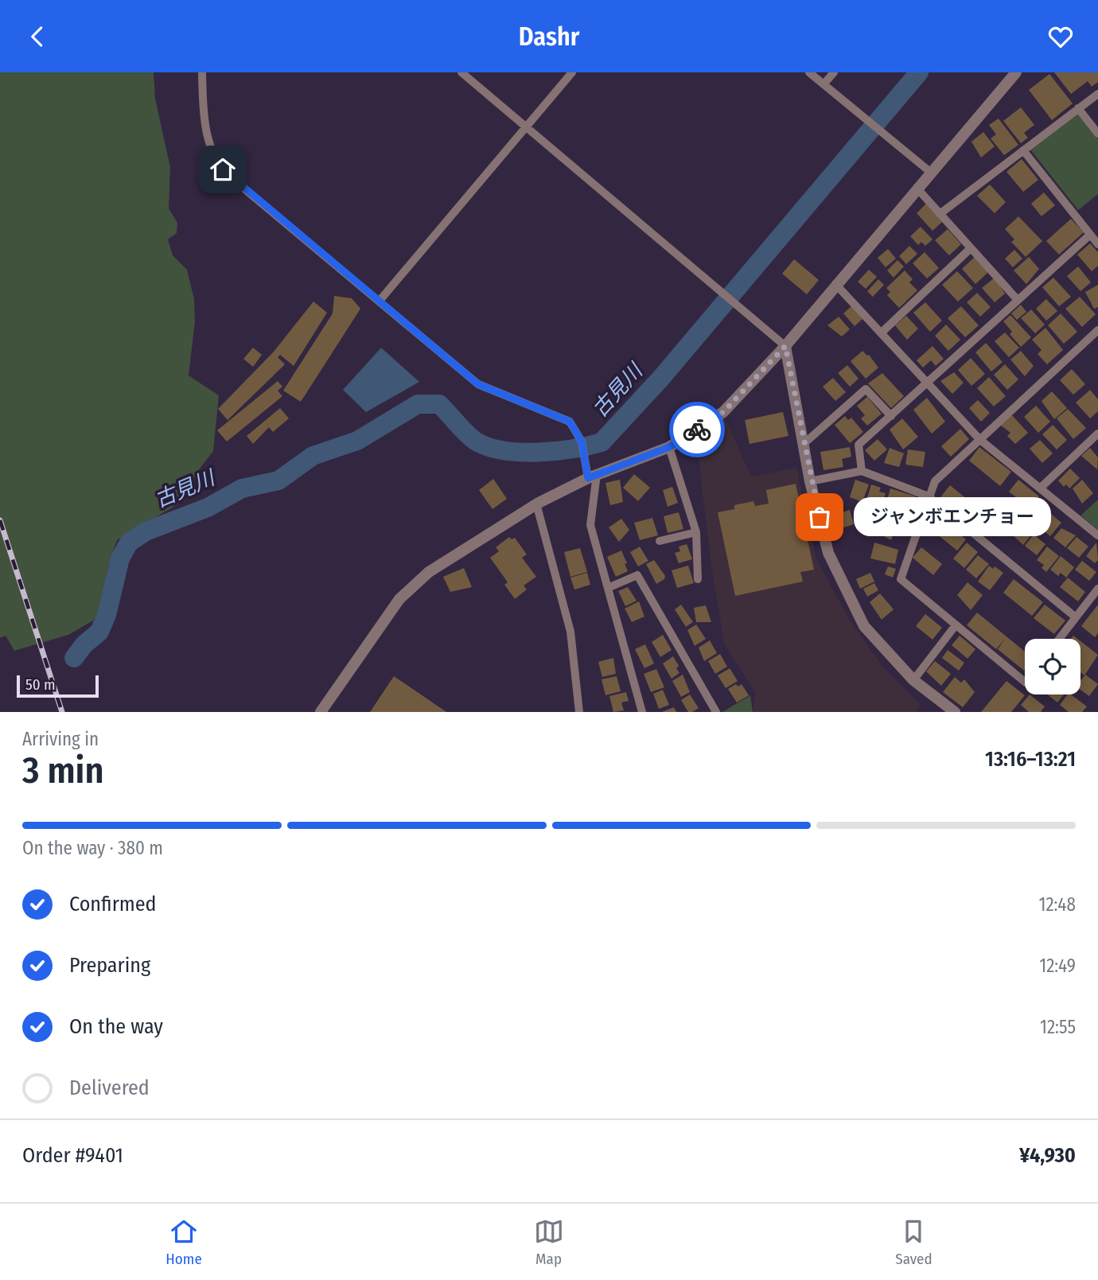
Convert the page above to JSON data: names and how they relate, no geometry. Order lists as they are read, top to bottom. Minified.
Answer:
{"water":["古見川"],"places":["ジャンボエンチョー"],"scale_bar":"50 m","page":{"header":"Dashr","bubble":"ジャンボエンチョー","scale":"50 m","heading":["3 min","Arriving in","13:16–13:21"],"panel":["Order #9401","¥4,930"],"bar":"On the way · 380 m","list":[["Confirmed","12:48"],["Preparing","12:49"],["On the way","12:55"],"Delivered"],"tabs":["Home","Map","Saved"]}}
